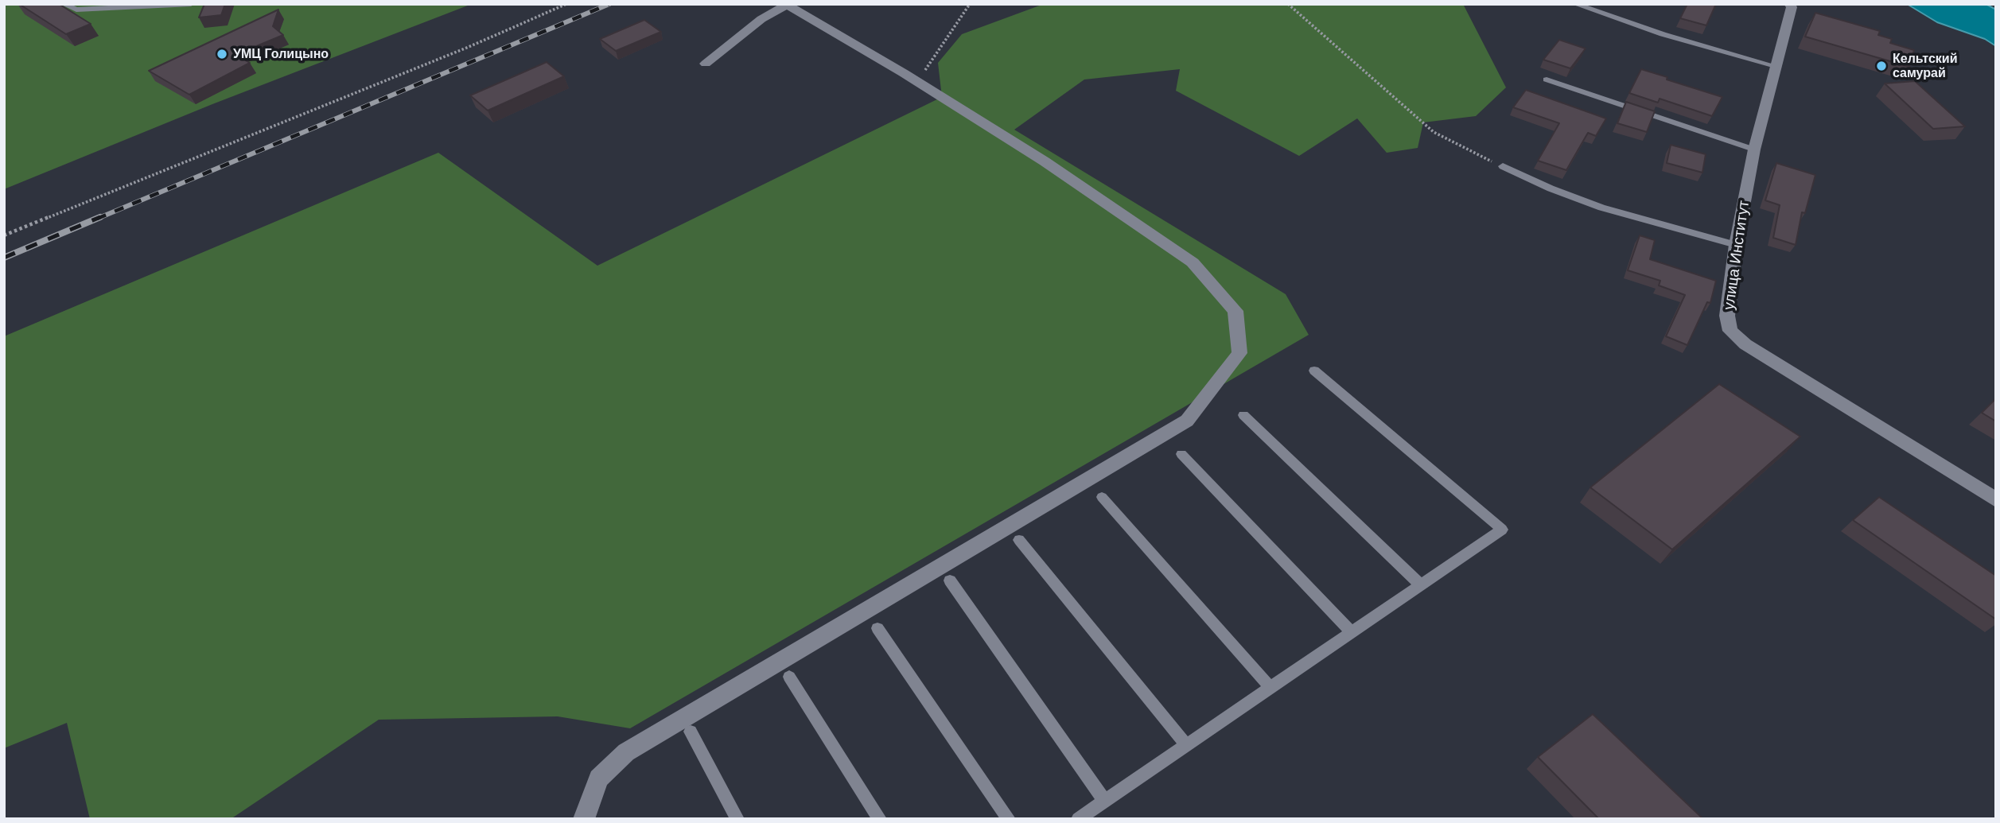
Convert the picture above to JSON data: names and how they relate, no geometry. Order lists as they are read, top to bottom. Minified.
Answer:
{"streets":{"street":["улица Институт"]},"places":["УМЦ Голицыно","Кельтский самурай"]}
